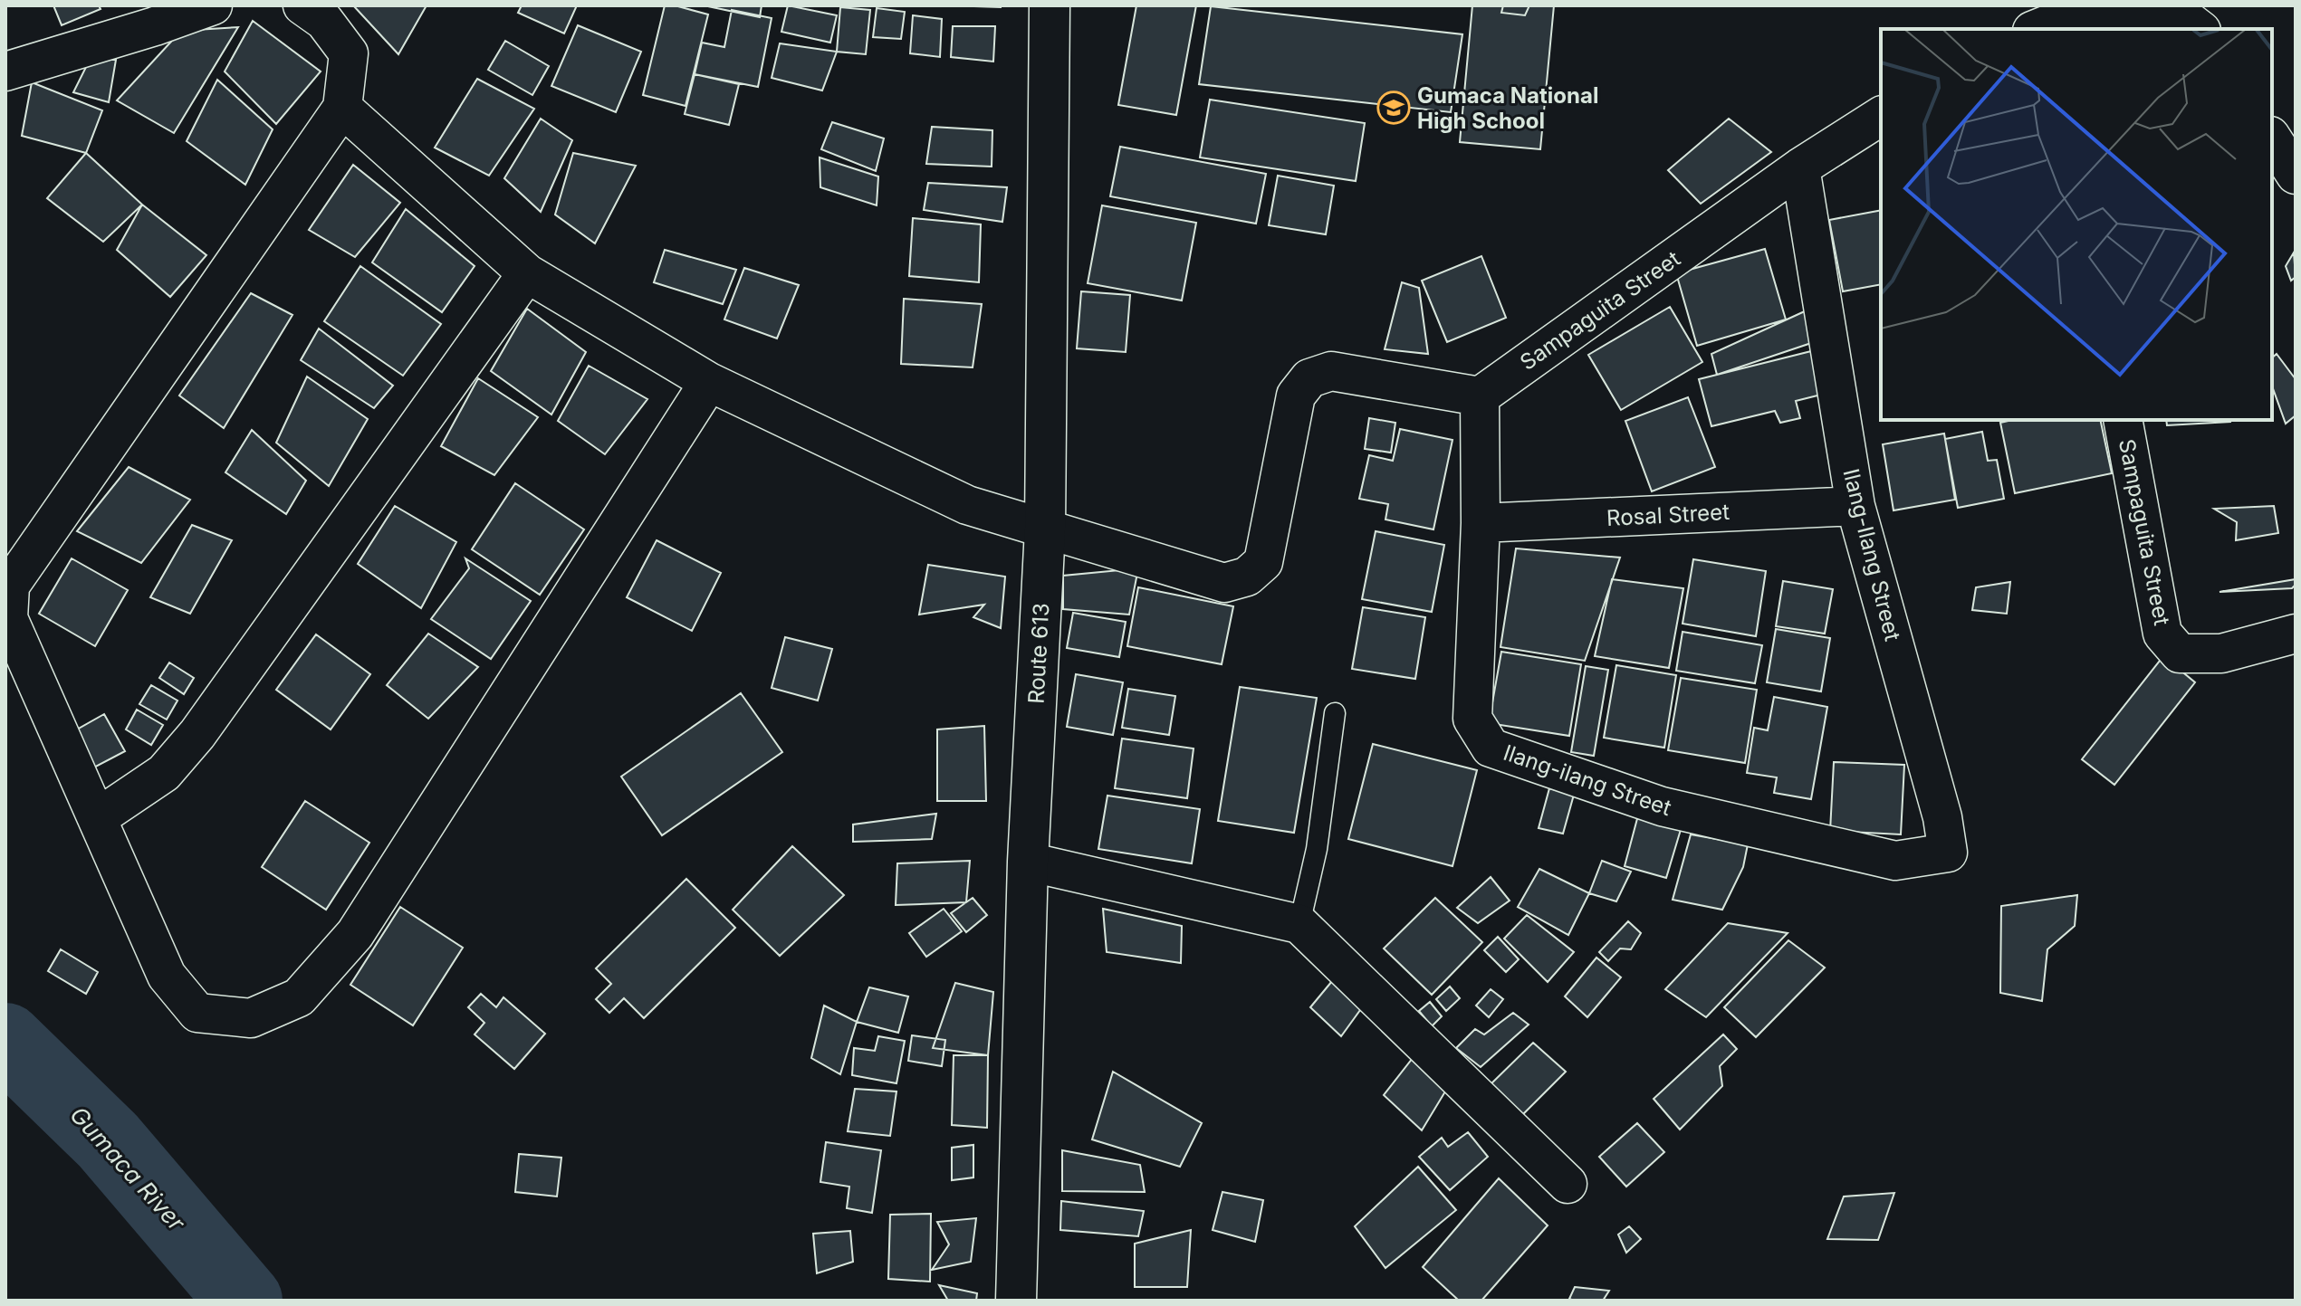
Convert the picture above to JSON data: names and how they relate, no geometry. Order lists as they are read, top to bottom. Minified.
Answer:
{"streets":{"main road":["Route 613"],"street":["Sampaguita Street","Rosal Street","Ilang-Ilang Street","Ilang-ilang Street"]},"crossings":[["Sampaguita Street","Ilang-Ilang Street"],["Sampaguita Street","Ilang-ilang Street"],["Rosal Street","Ilang-Ilang Street"],["Rosal Street","Ilang-ilang Street"],["Ilang-Ilang Street","Ilang-ilang Street"]],"water":["Gumaca River"],"places":{"school or university":["Gumaca National High School"]}}
